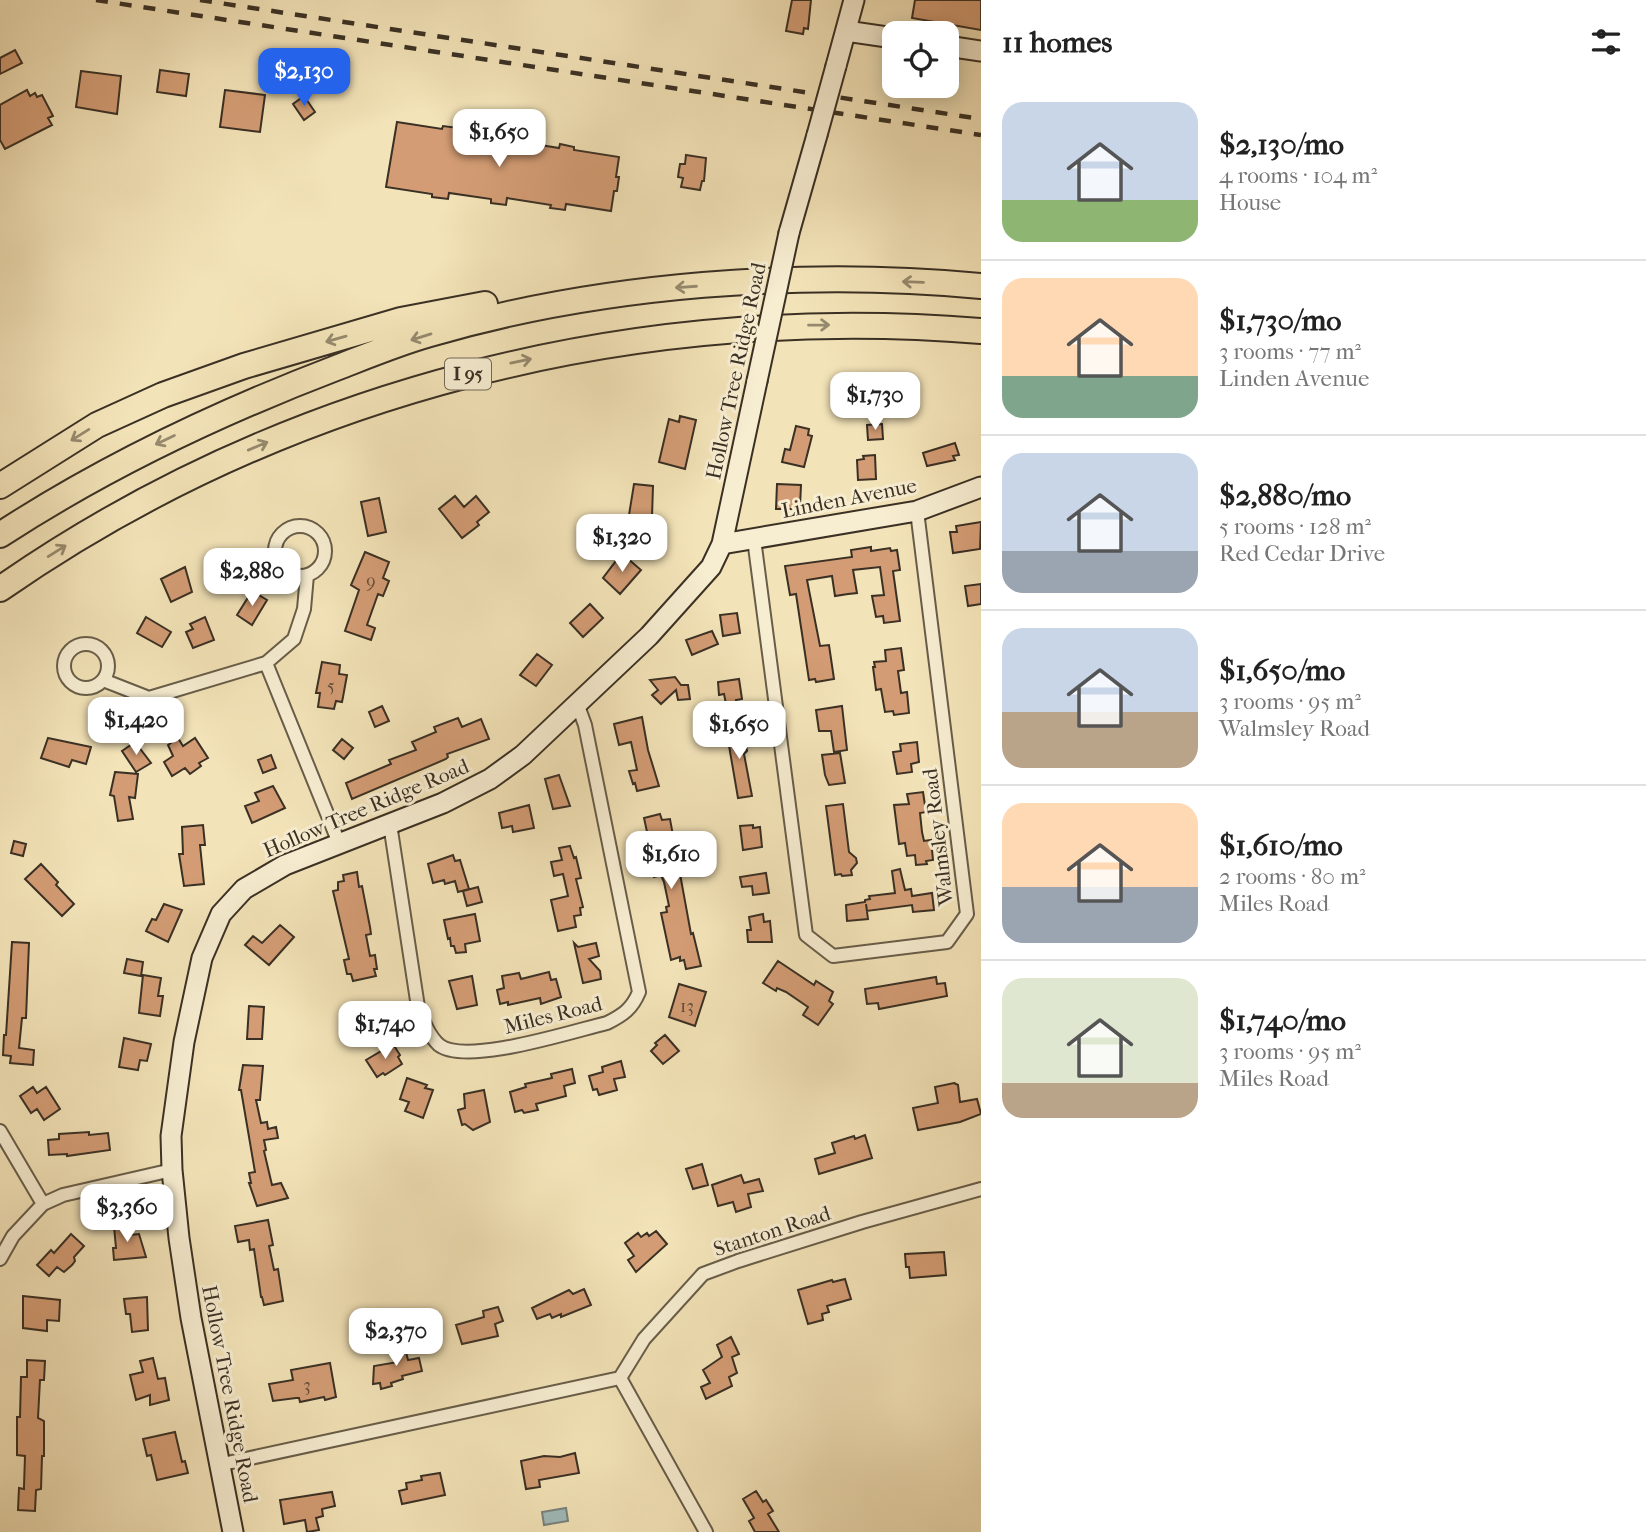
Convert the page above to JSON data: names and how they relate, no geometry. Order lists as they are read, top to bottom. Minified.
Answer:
{"streets":{"highway":["I 95"],"main road":["Hollow Tree Ridge Road","Linden Avenue"],"street":["Walmsley Road","Miles Road","Stanton Road"]},"crossings":[["Hollow Tree Ridge Road","Linden Avenue"],["Hollow Tree Ridge Road","Miles Road"],["Linden Avenue","Walmsley Road"]],"house_numbers":["9","5","13","3"],"page":{"heading":"11 homes","price":["$2,130","$1,650","$1,730","$1,320","$2,880","$1,420","$1,650","$1,610","$1,740","$3,360","$2,370"],"list":[{"name":"$2,130/mo","note":"4 rooms · 104 m² · House"},{"name":"$1,730/mo","note":"3 rooms · 77 m² · Linden Avenue"},{"name":"$2,880/mo","note":"5 rooms · 128 m² · Red Cedar Drive"},{"name":"$1,650/mo","note":"3 rooms · 95 m² · Walmsley Road"},{"name":"$1,610/mo","note":"2 rooms · 80 m² · Miles Road"},{"name":"$1,740/mo","note":"3 rooms · 95 m² · Miles Road"}]}}
